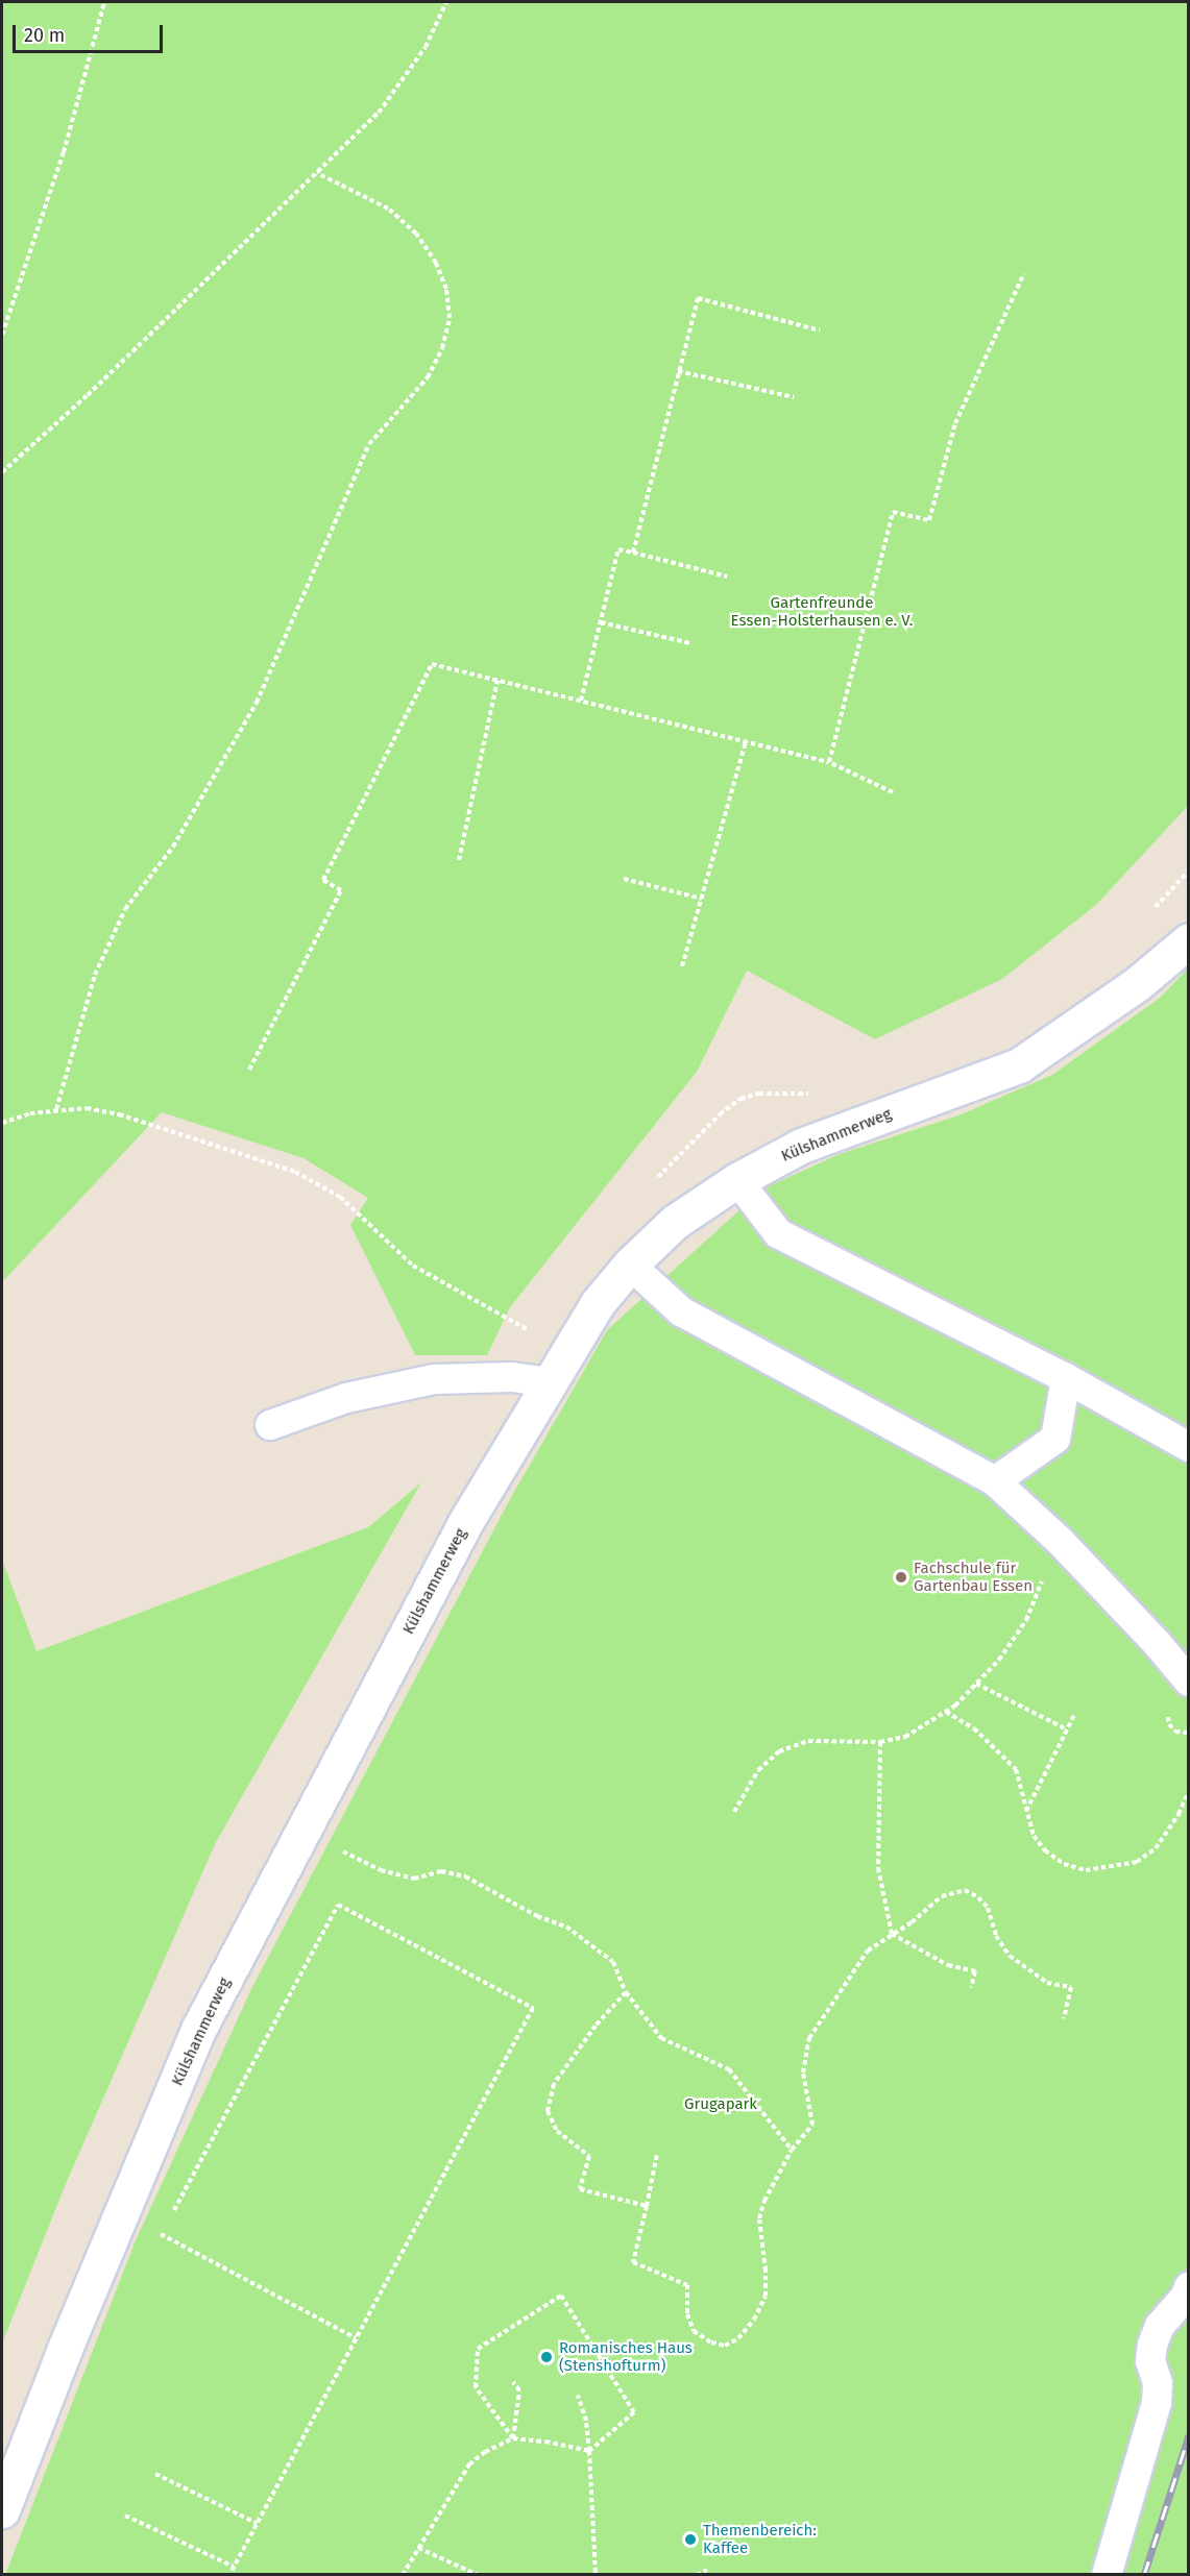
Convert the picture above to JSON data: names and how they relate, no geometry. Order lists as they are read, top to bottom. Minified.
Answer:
{"streets":{"street":["Külshammerweg"]},"parks":["Gartenfreunde Essen-Holsterhausen e. V.","Grugapark"],"places":["Fachschule für Gartenbau Essen","Romanisches Haus (Stenshofturm)","Themenbereich: Kaffee"],"scale_bar":"20 m"}
